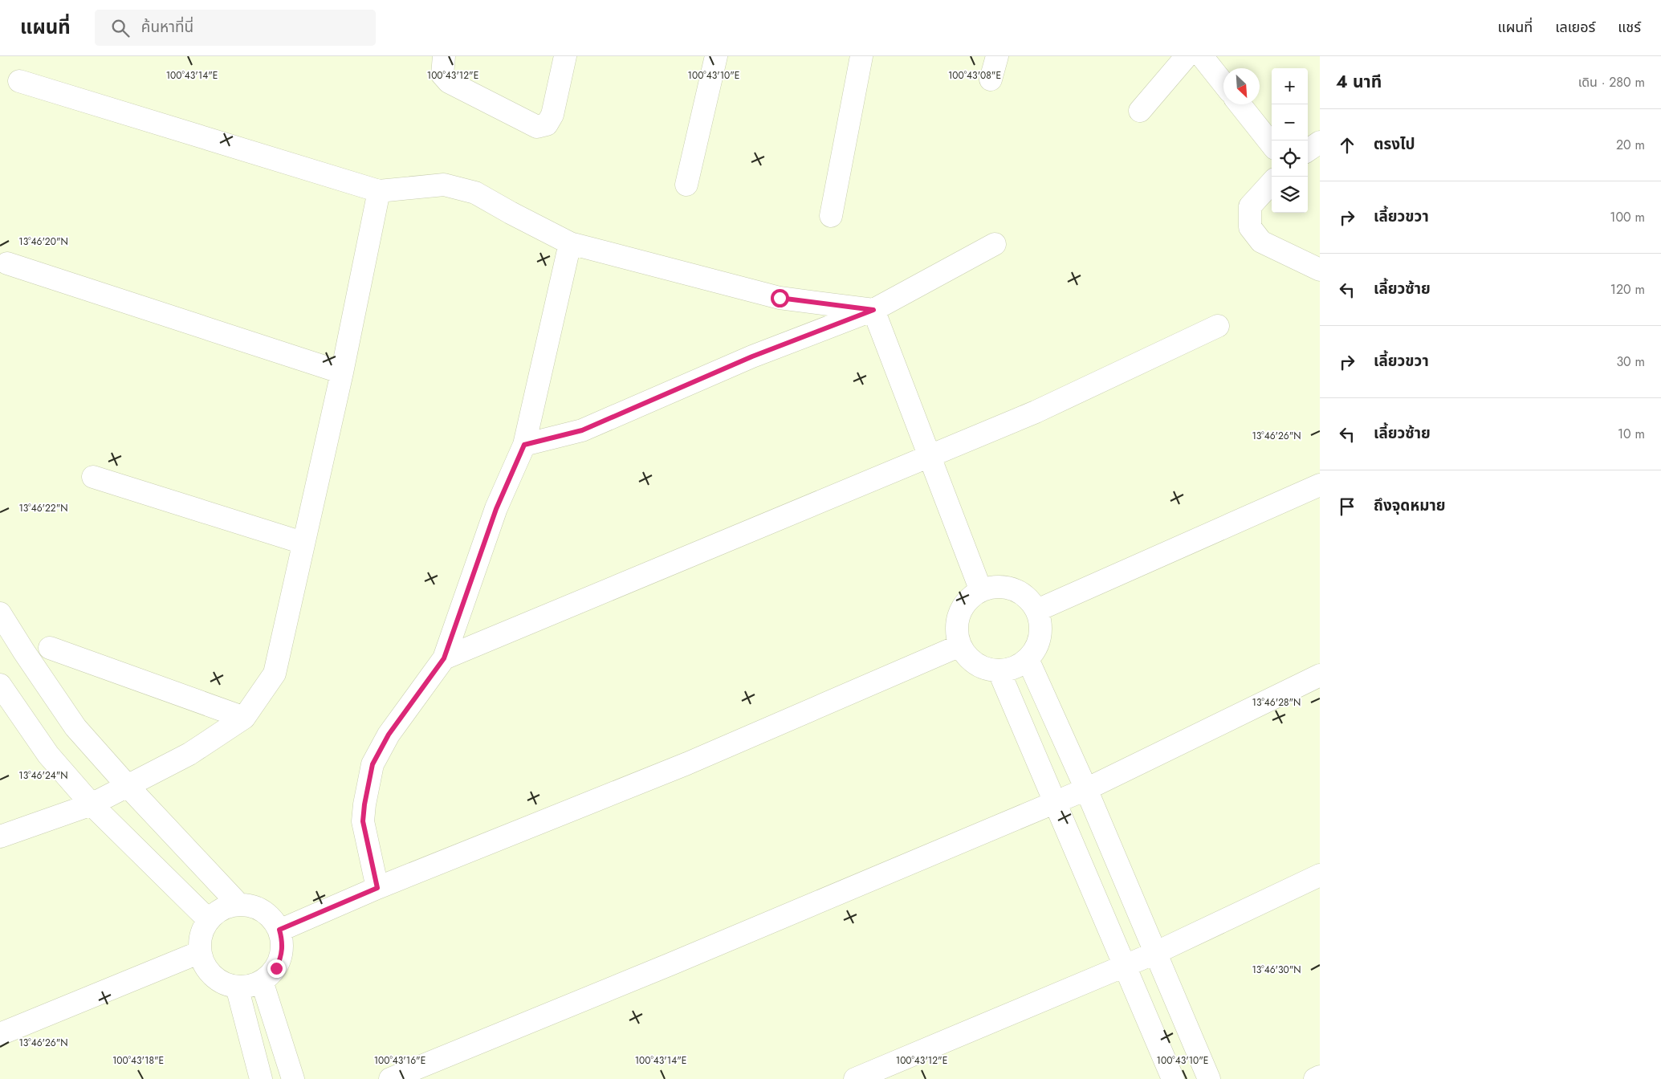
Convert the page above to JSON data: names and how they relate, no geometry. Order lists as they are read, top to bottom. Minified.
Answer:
{"north":"bottom right","page":{"header":"แผนที่","search":"ค้นหาที่นี่","nav":["แผนที่","เลเยอร์","แชร์"],"heading":["4 นาที","เดิน · 280 m"],"map_buttons":["+","−"],"list":[["ตรงไป","20 m"],["เลี้ยวขวา","100 m"],["เลี้ยวซ้าย","120 m"],["เลี้ยวขวา","30 m"],["เลี้ยวซ้าย","10 m"],"ถึงจุดหมาย"]},"coordinates":["100°43'14\"E","100°43'12\"E","100°43'10\"E","100°43'08\"E","13°46'20\"N","13°46'26\"N","13°46'22\"N","13°46'28\"N","13°46'24\"N","13°46'30\"N","100°43'18\"E","100°43'16\"E"]}
